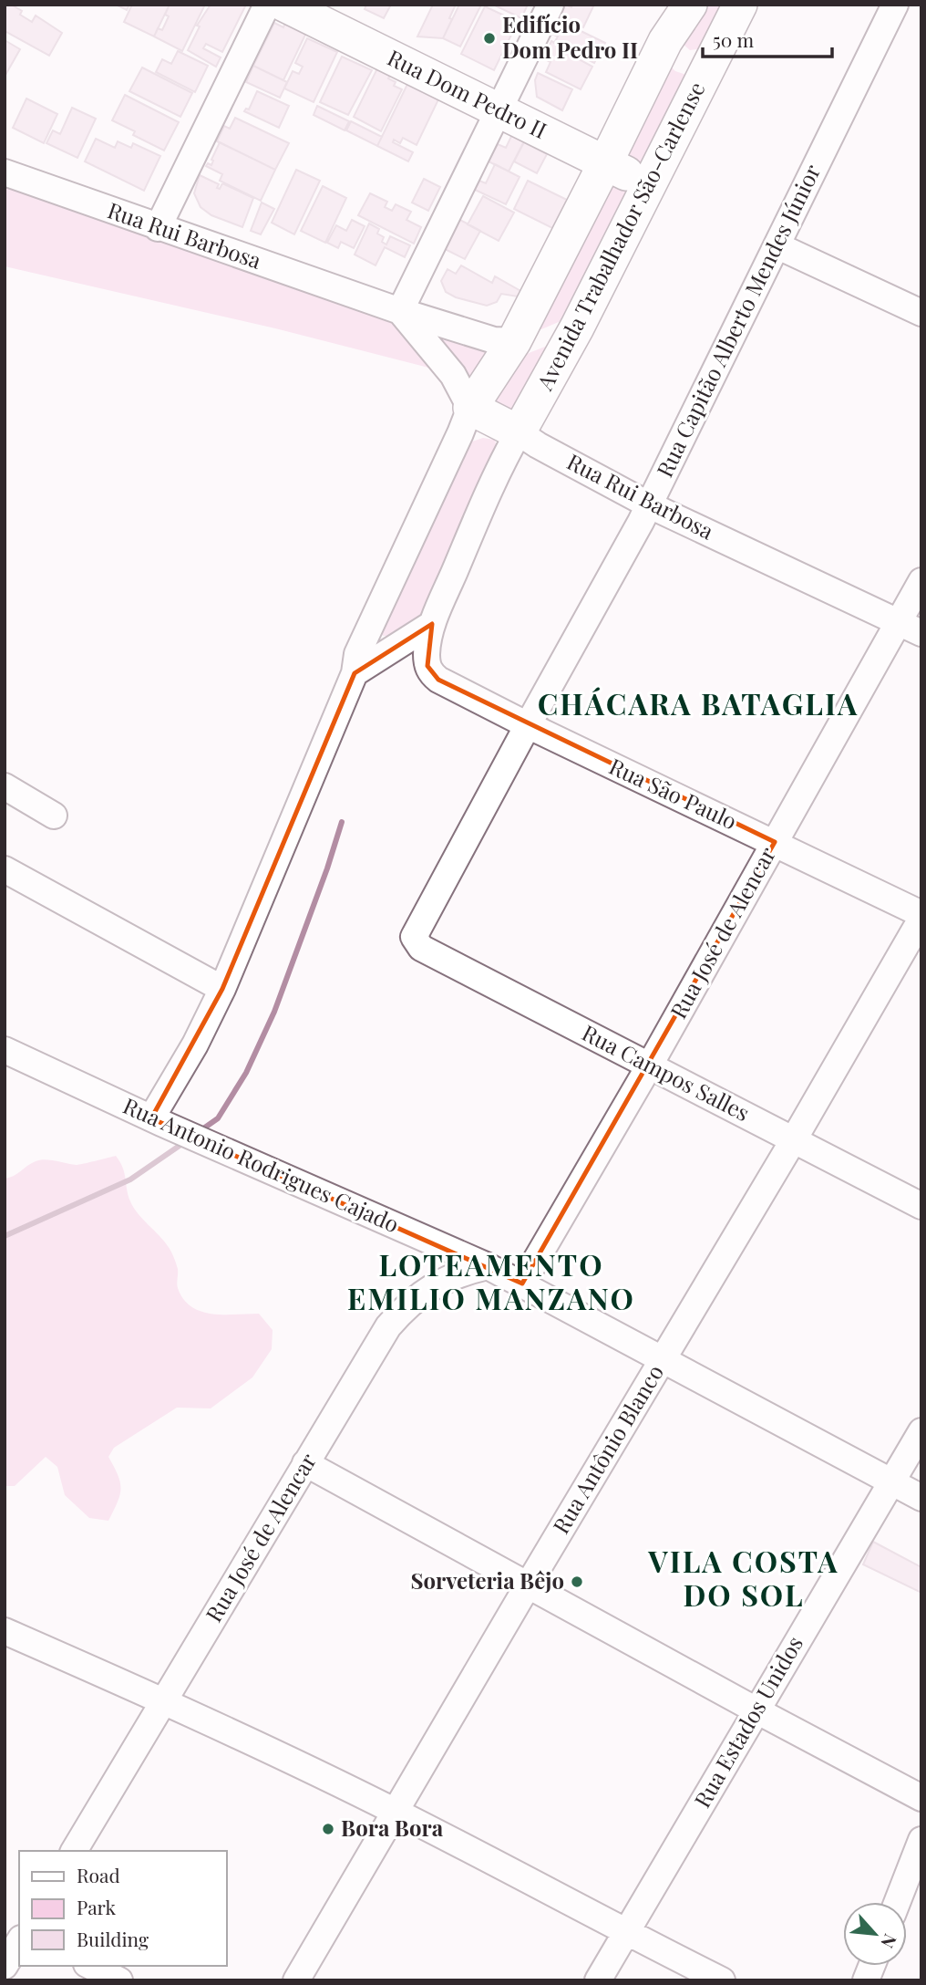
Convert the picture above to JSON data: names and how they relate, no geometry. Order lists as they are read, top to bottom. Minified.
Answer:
{"streets":{"main road":["Rua Dom Pedro II","Rua Rui Barbosa","Avenida Trabalhador São-Carlense"],"street":["Rua Capitão Alberto Mendes Júnior","Rua São Paulo","Rua José de Alencar","Rua Campos Salles","Rua Antonio Rodrigues Cajado","Rua Antônio Blanco","Rua Estados Unidos"]},"crossings":[["Rua Dom Pedro II","Avenida Trabalhador São-Carlense"],["Rua Rui Barbosa","Avenida Trabalhador São-Carlense"],["Rua Rui Barbosa","Rua Capitão Alberto Mendes Júnior"],["Rua Rui Barbosa","Rua São Paulo"],["Rua Rui Barbosa","Rua José de Alencar"],["Avenida Trabalhador São-Carlense","Rua São Paulo"],["Rua Capitão Alberto Mendes Júnior","Rua São Paulo"],["Rua Capitão Alberto Mendes Júnior","Rua Campos Salles"],["Rua São Paulo","Rua José de Alencar"],["Rua José de Alencar","Rua Campos Salles"],["Rua José de Alencar","Rua Antonio Rodrigues Cajado"],["Rua Campos Salles","Rua Antônio Blanco"],["Rua Antonio Rodrigues Cajado","Rua Antônio Blanco"],["Rua Antonio Rodrigues Cajado","Rua Estados Unidos"]],"districts":["CHÁCARA BATAGLIA","LOTEAMENTO EMILIO MANZANO","VILA COSTA DO SOL"],"places":["Edifício Dom Pedro II","Sorveteria Bêjo","Bora Bora"],"legend":["Road","Park","Building"],"scale_bar":"50 m","north":"bottom right"}
